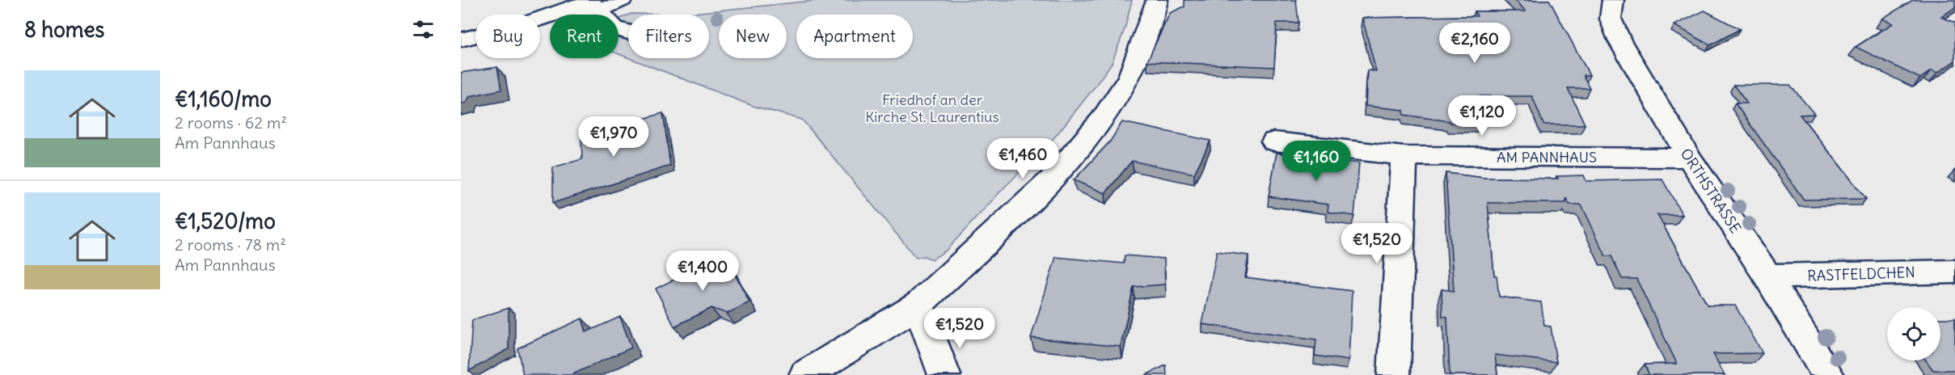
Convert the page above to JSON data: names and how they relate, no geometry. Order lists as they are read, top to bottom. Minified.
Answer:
{"streets":{"street":["AM PANNHAUS","ORTHSTRASSE","RASTFELDCHEN"]},"crossings":[["AM PANNHAUS","ORTHSTRASSE"],["ORTHSTRASSE","RASTFELDCHEN"]],"parks":["Friedhof an der Kirche St. Laurentius"],"page":{"heading":"8 homes","chip":["Buy","Rent","Filters","New","Apartment"],"price":["€2,160","€1,120","€1,970","€1,460","€1,160","€1,520","€1,400","€1,520"],"list":[{"name":"€1,160/mo","note":"2 rooms · 62 m² · Am Pannhaus"},{"name":"€1,520/mo","note":"2 rooms · 78 m² · Am Pannhaus"}]}}
